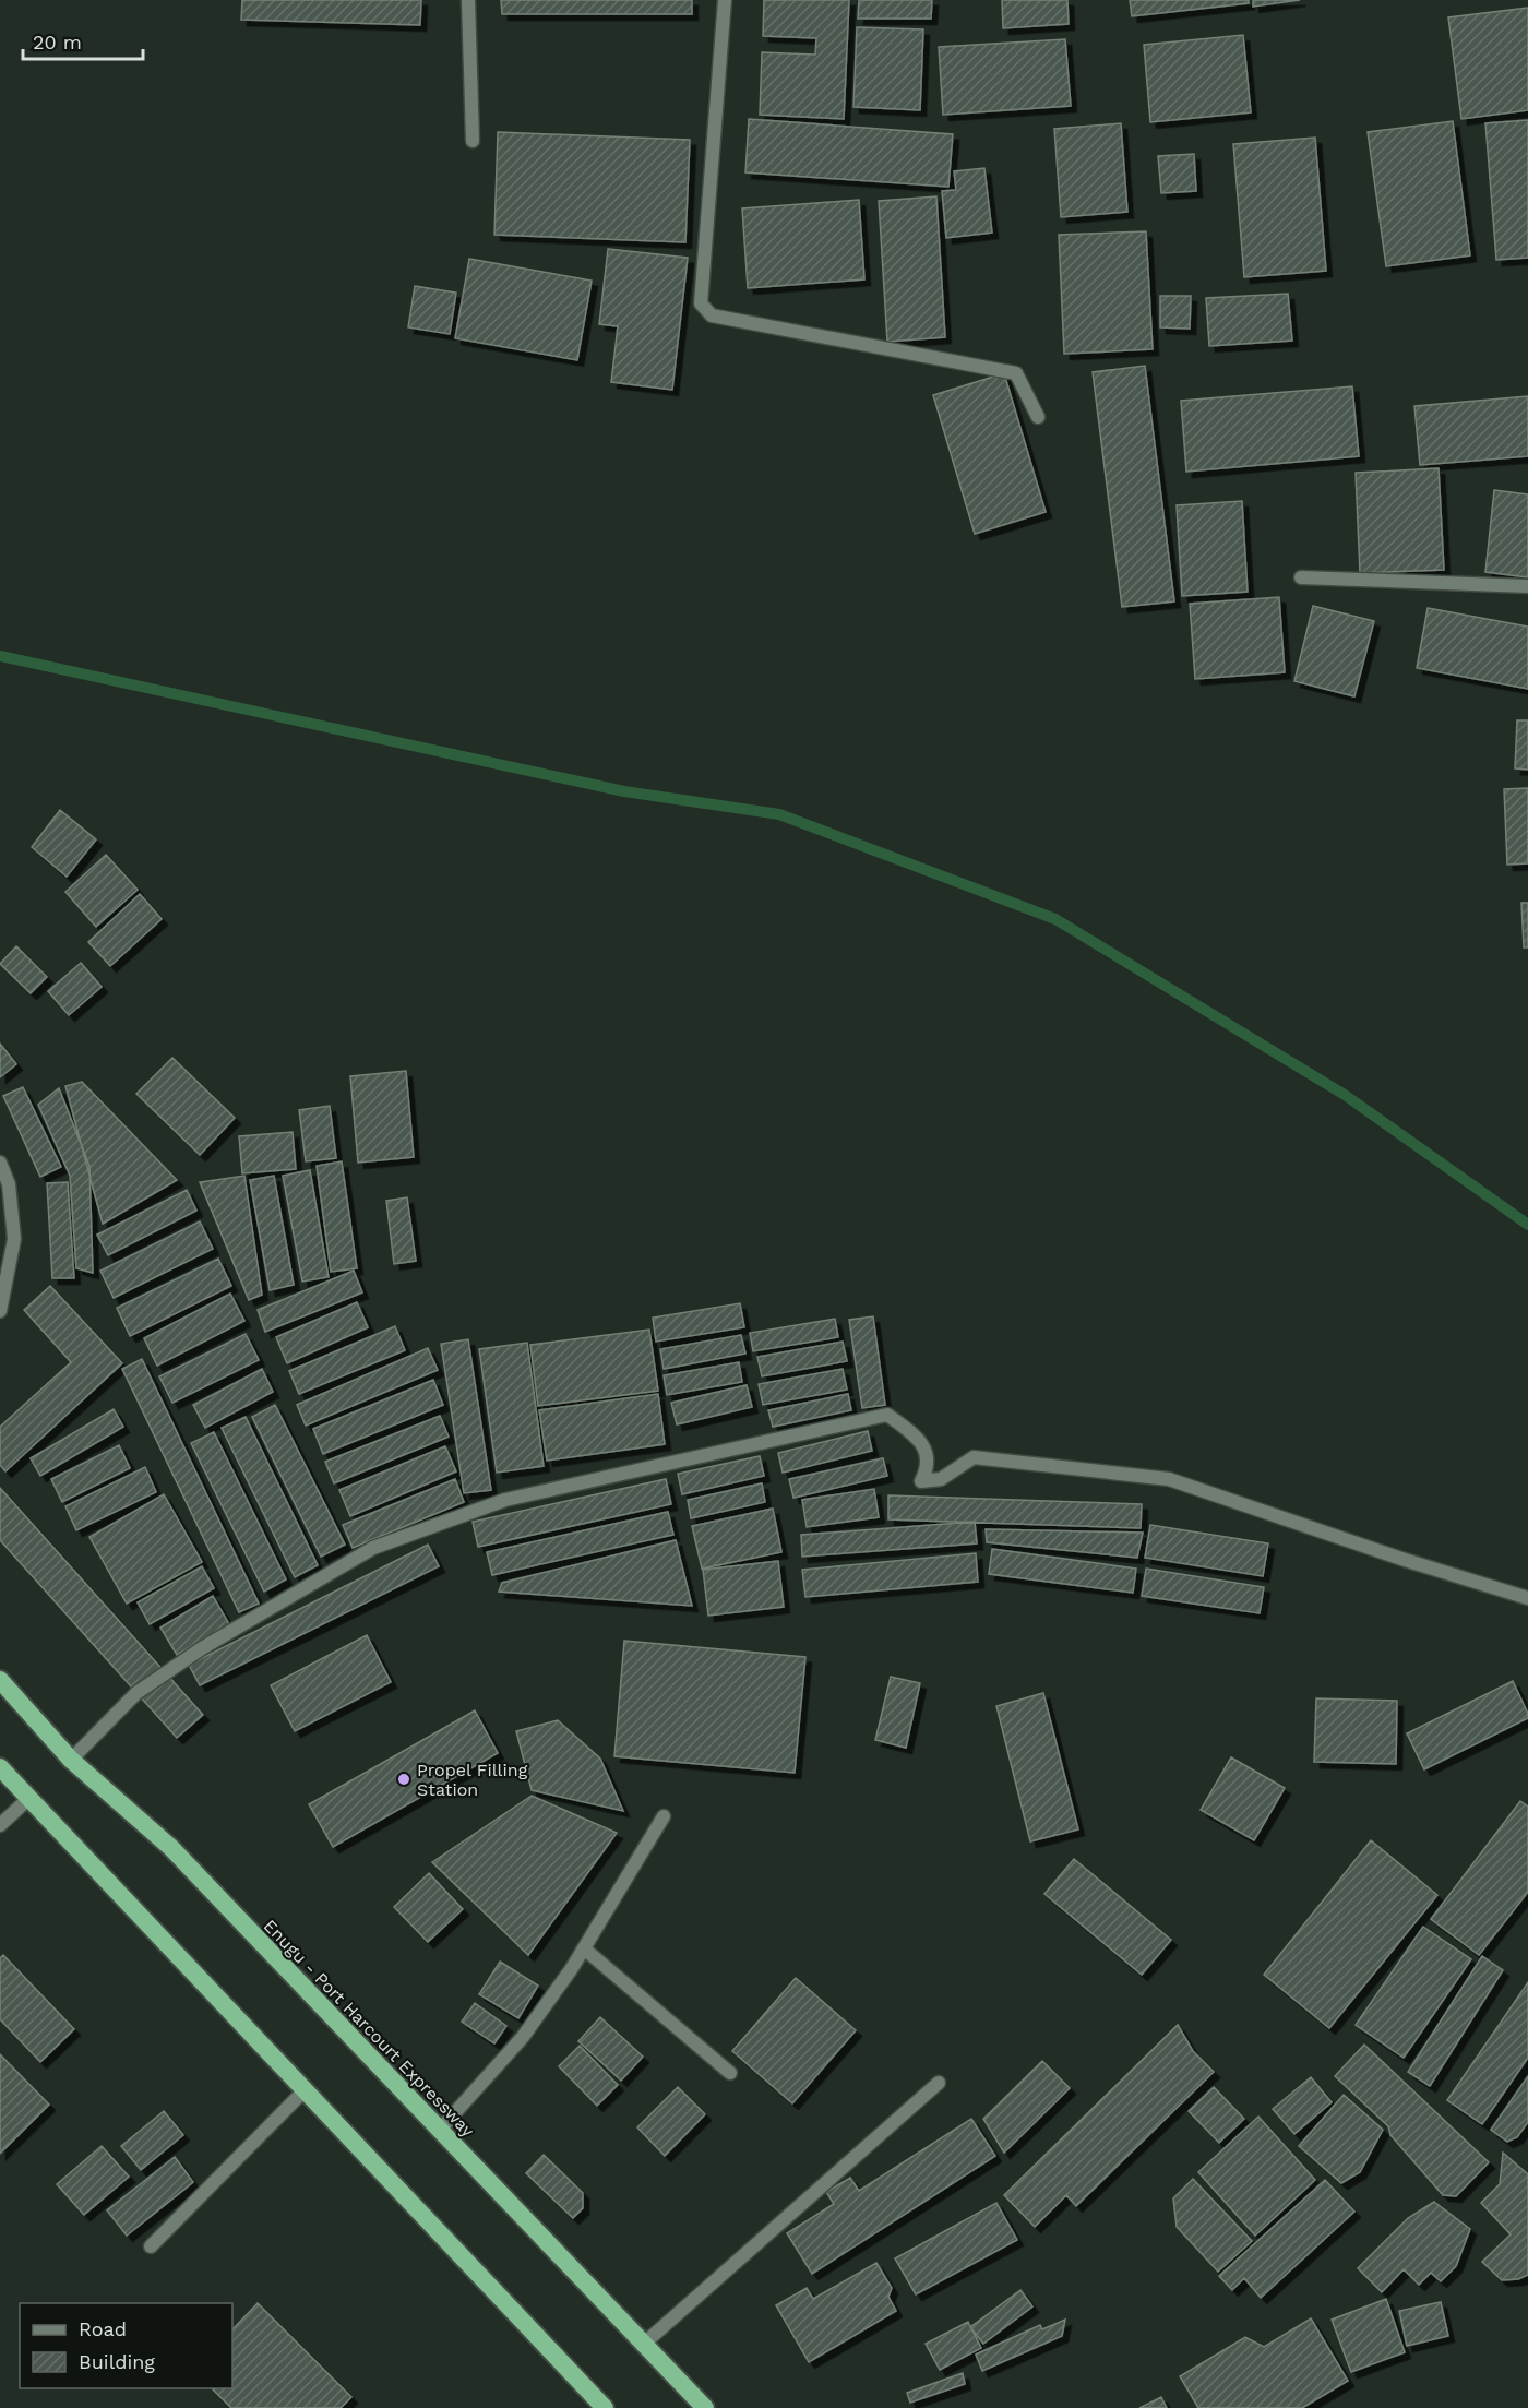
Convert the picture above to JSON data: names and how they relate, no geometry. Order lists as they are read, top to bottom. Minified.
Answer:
{"streets":{"highway":["Enugu - Port Harcourt Expressway"]},"places":["Propel Filling Station"],"legend":["Road","Building"],"scale_bar":"20 m"}
